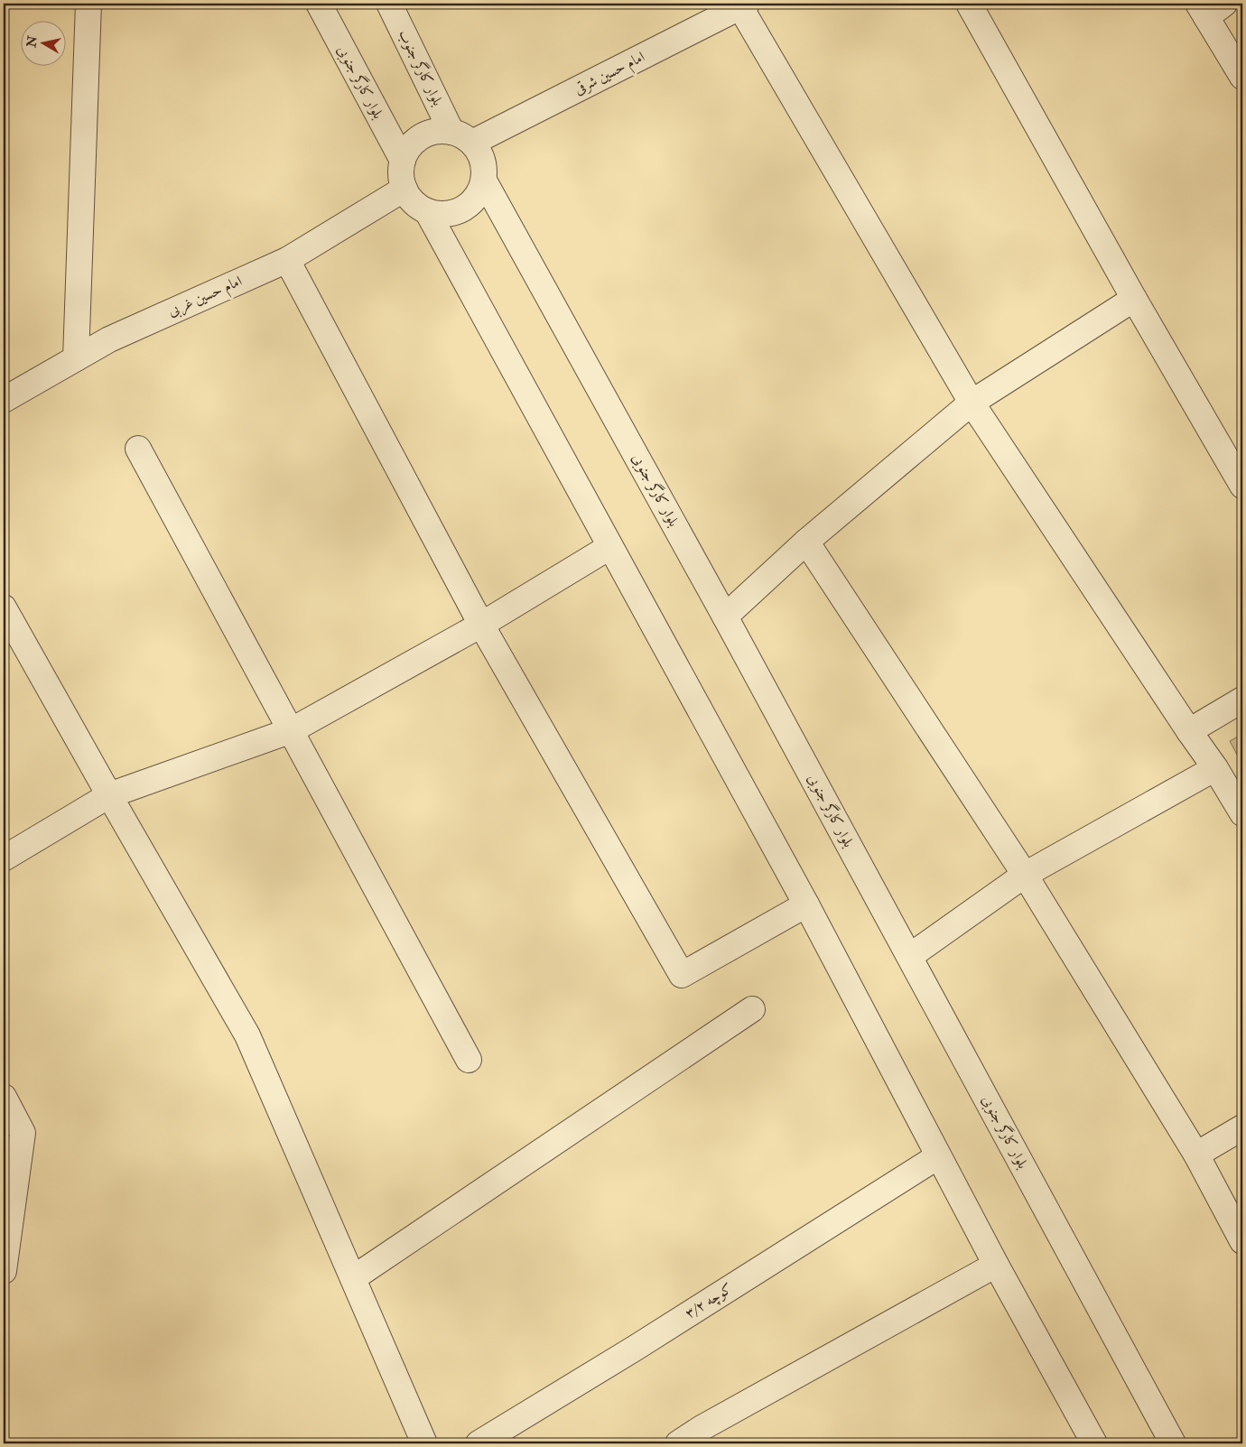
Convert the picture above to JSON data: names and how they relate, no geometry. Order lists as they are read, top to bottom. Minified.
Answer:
{"streets":{"street":["بلوار کارگر جنوب","امام حسین شرقی","بلوار کارگر جنوبی","امام حسین غربی","کوچه ۳/۲"]},"crossings":[["بلوار کارگر جنوب","امام حسین شرقی"],["بلوار کارگر جنوب","بلوار کارگر جنوبی"],["بلوار کارگر جنوب","امام حسین غربی"],["امام حسین شرقی","بلوار کارگر جنوبی"],["امام حسین شرقی","امام حسین غربی"],["بلوار کارگر جنوبی","امام حسین غربی"]],"north":"left"}
